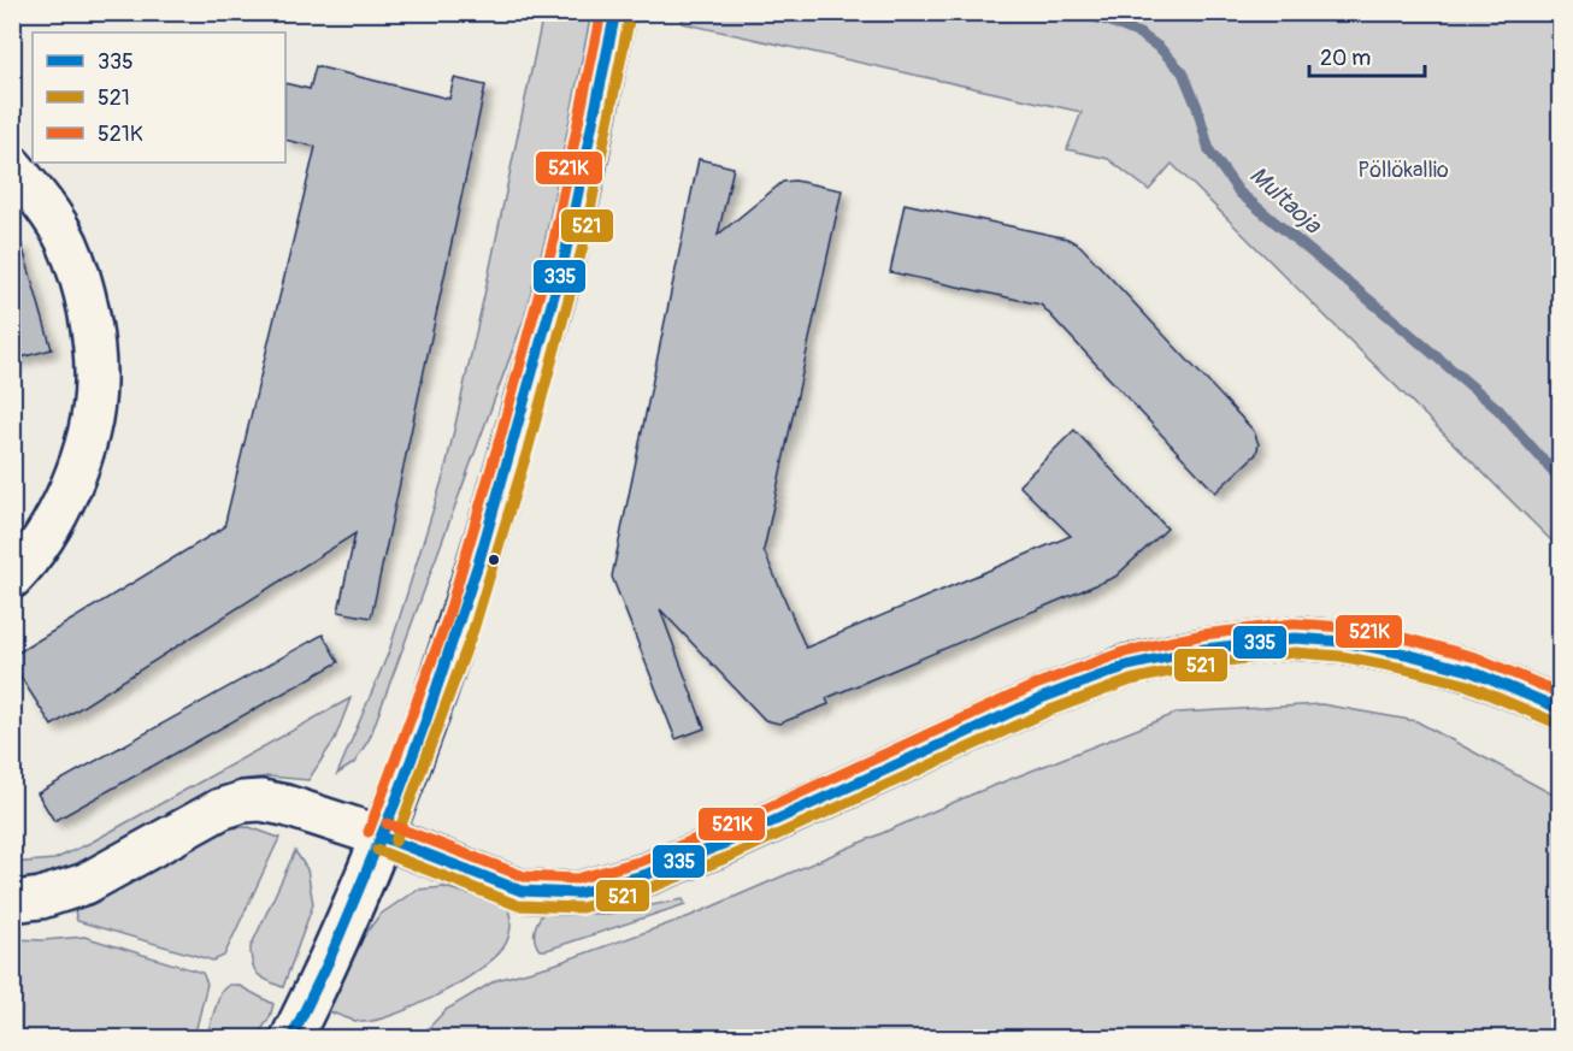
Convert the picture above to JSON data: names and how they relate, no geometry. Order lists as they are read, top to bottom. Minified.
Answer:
{"water":["Multaoja"],"parks":["Pöllökallio"],"lines":["transit line 335","transit line 521K","transit line 521"],"legend":["335","521","521K"],"scale_bar":"20 m"}
